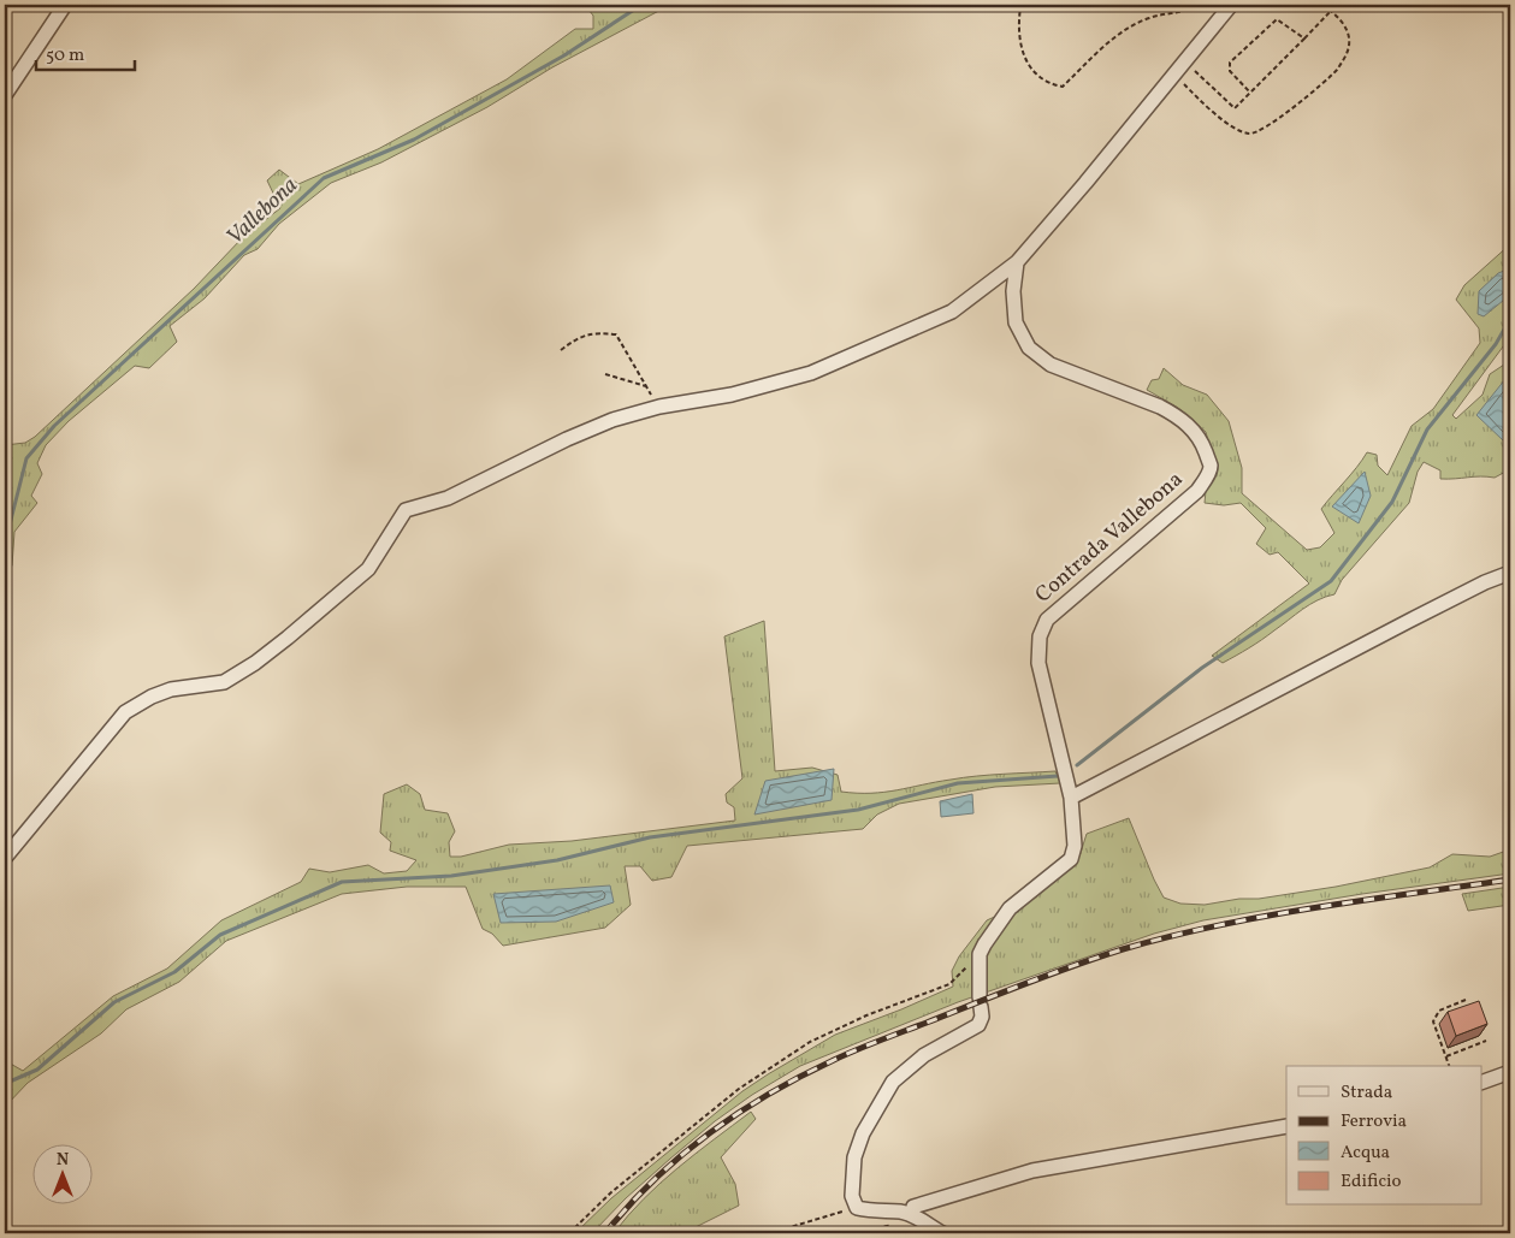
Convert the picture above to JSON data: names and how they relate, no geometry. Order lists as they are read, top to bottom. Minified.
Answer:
{"streets":{"street":["Contrada Vallebona"]},"water":["Vallebona"],"legend":["Strada","Ferrovia","Acqua","Edificio"],"scale_bar":"50 m","north":"top"}
